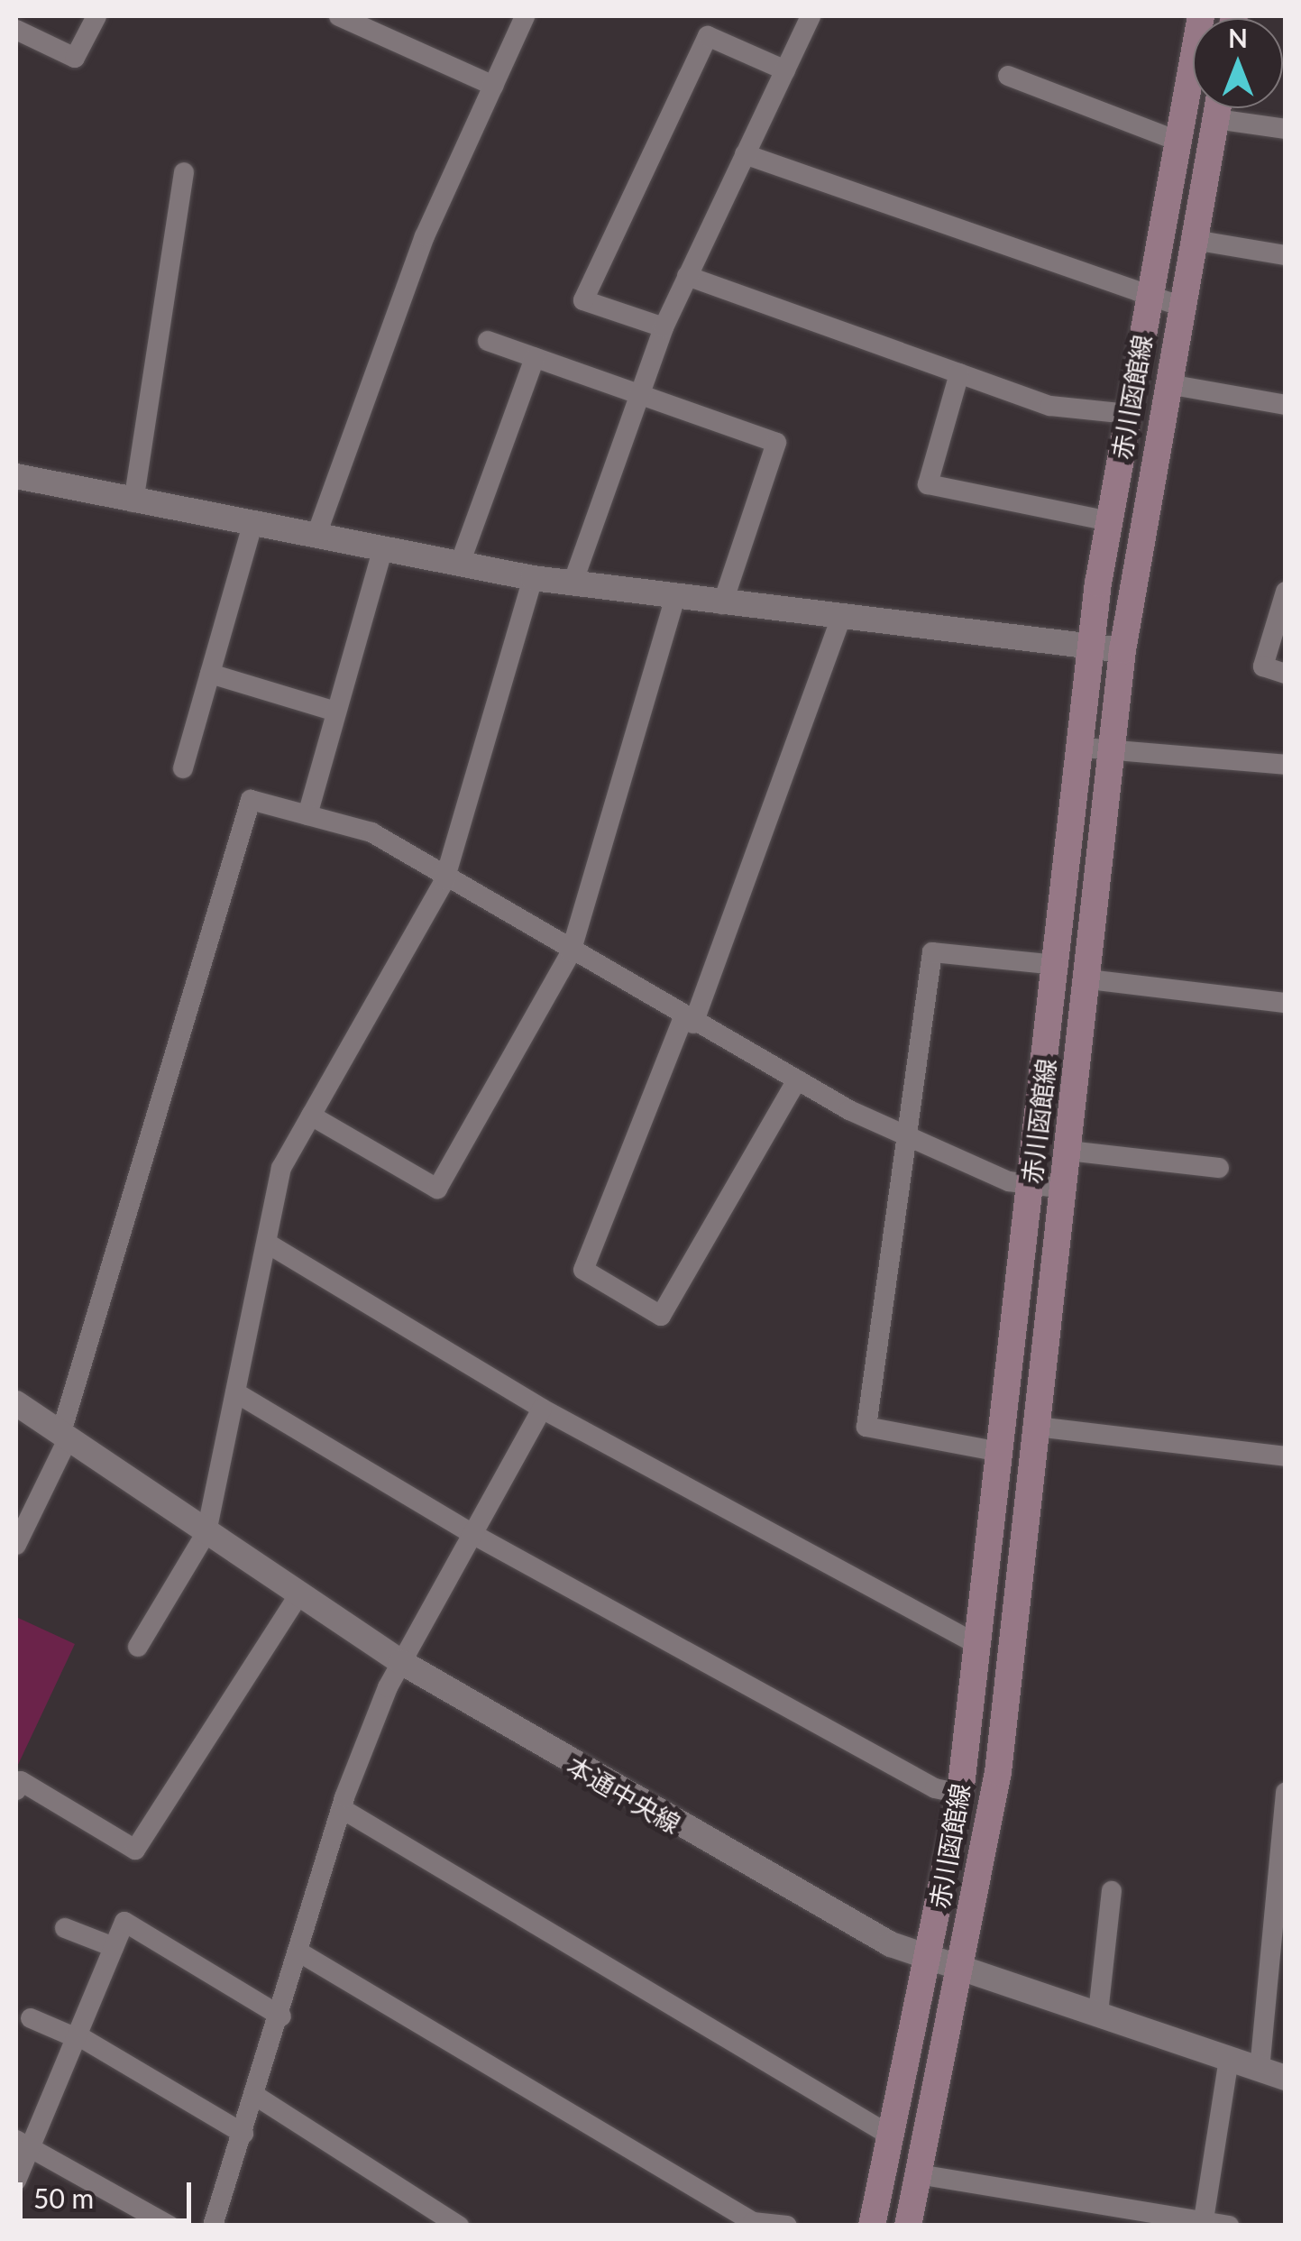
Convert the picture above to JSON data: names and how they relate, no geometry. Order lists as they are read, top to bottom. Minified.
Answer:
{"streets":{"main road":["赤川函館線"],"street":["本通中央線"]},"crossings":[["赤川函館線","本通中央線"]],"scale_bar":"50 m","north":"top"}
